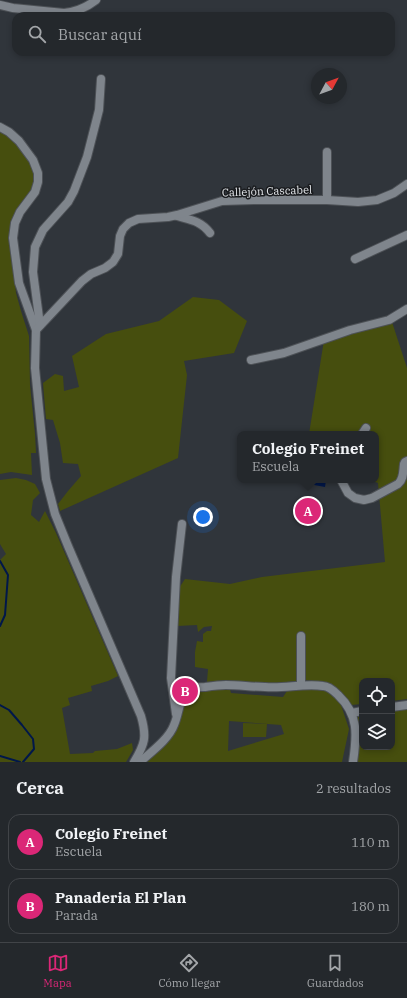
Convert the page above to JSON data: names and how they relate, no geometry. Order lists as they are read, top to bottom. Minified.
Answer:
{"streets":{"street":["Callejón Cascabel"]},"north":"top right","page":{"search":"Buscar aquí","popup":["Colegio Freinet","Escuela"],"pins":["A","B"],"heading":["Cerca","2 resultados"],"list":[{"mark":"A","name":"Colegio Freinet","note":"Escuela","value":"110 m"},{"mark":"B","name":"Panaderia El Plan","note":"Parada","value":"180 m"}],"nav":["Mapa","Cómo llegar","Guardados"]}}
